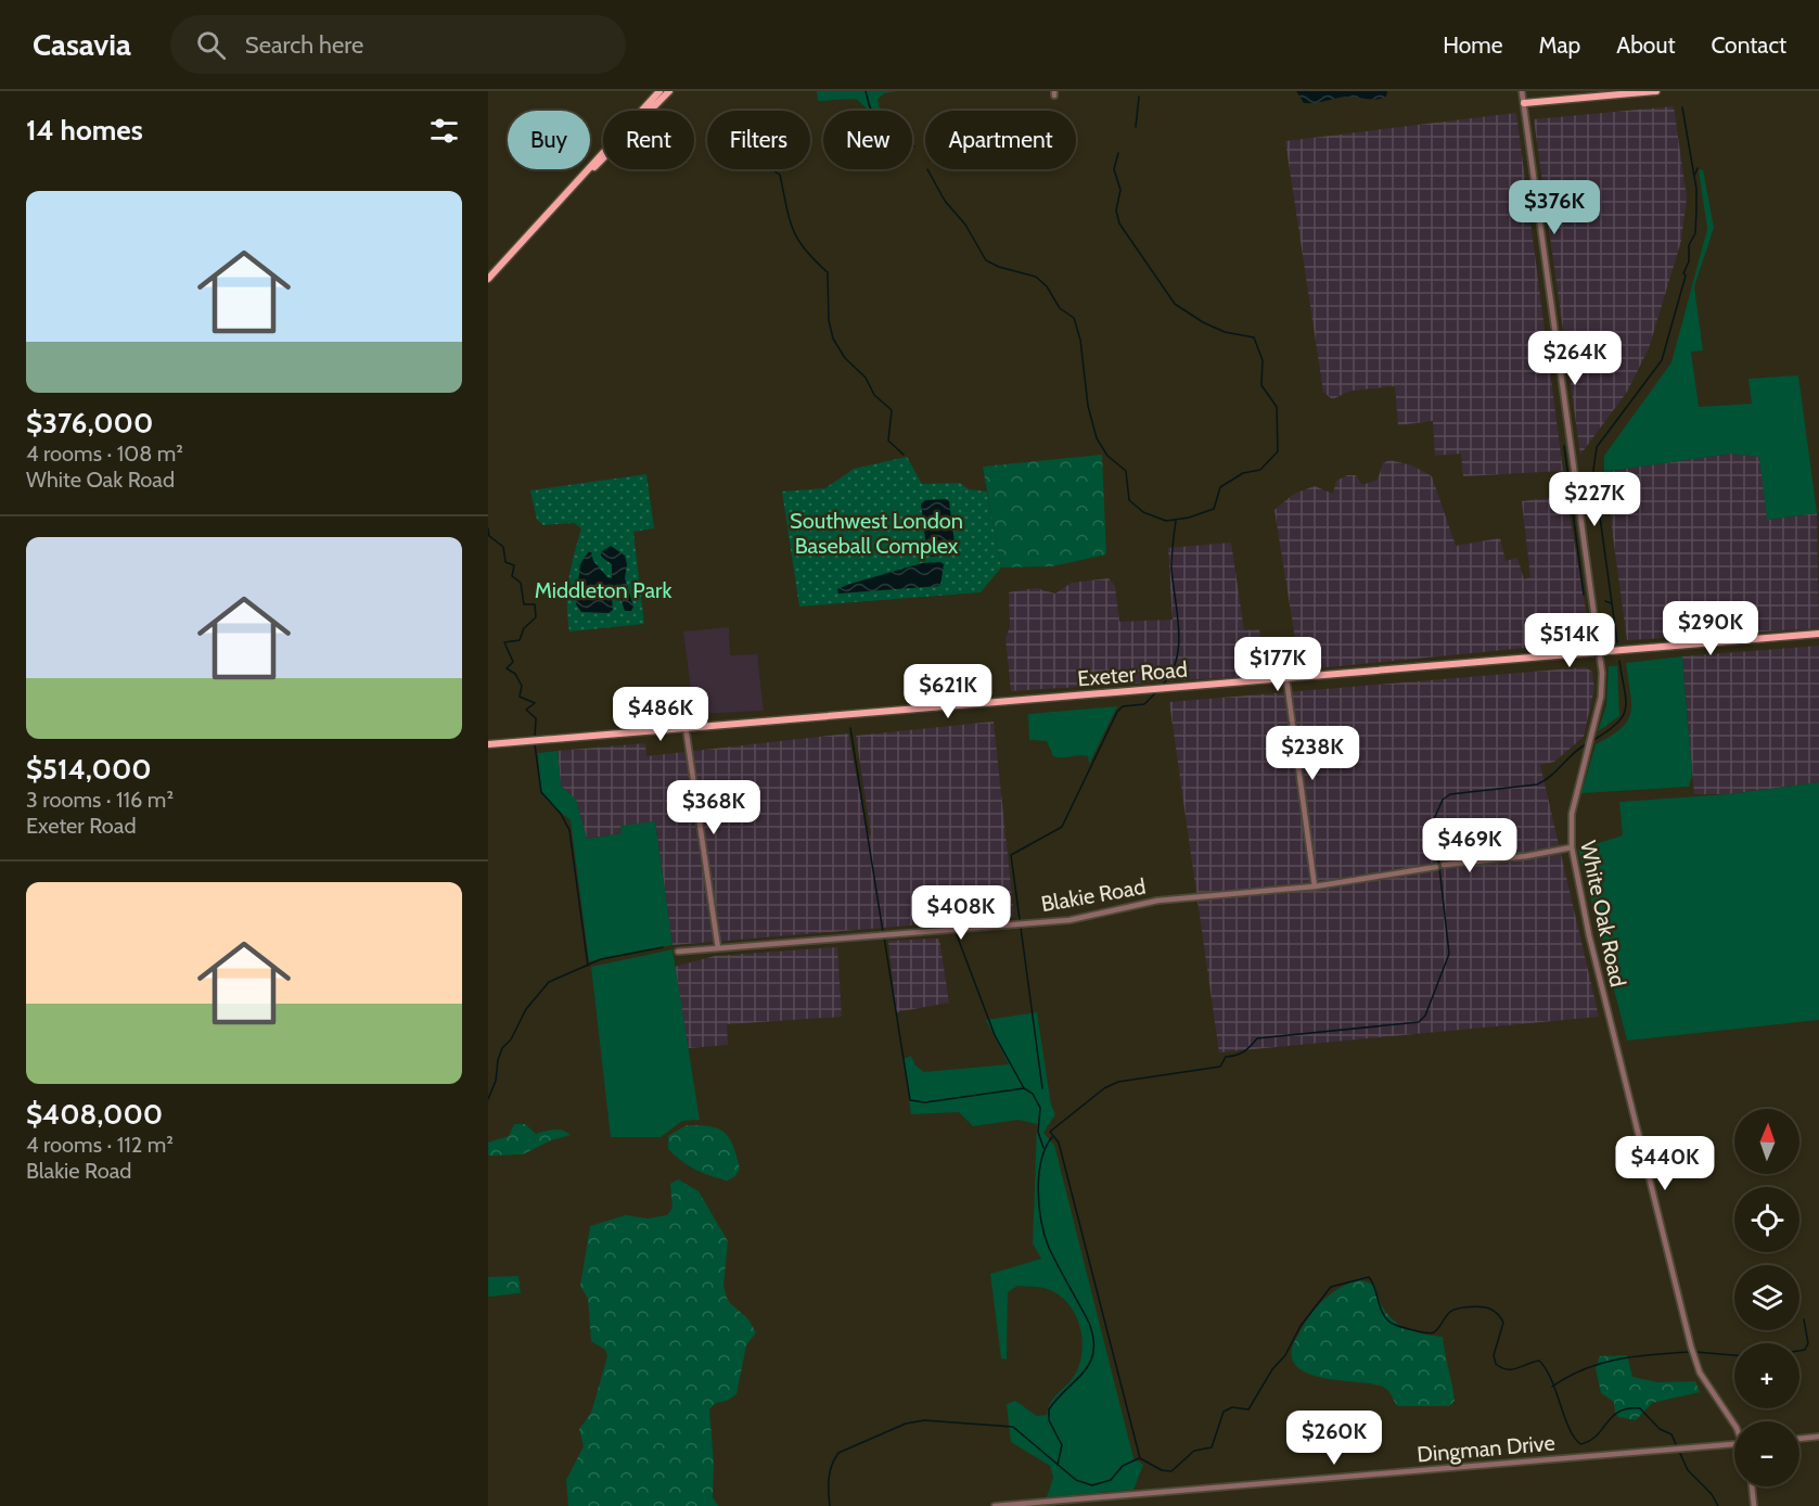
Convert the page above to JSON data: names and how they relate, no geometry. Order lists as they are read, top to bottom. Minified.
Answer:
{"streets":{"main road":["Exeter Road"],"street":["Blakie Road","White Oak Road","Dingman Drive"]},"crossings":[["Exeter Road","White Oak Road"]],"parks":["Southwest London Baseball Complex","Middleton Park"],"north":"top","page":{"header":"Casavia","search":"Search here","nav":["Home","Map","About","Contact"],"heading":"14 homes","chip":["Buy","Rent","Filters","New","Apartment"],"list":[{"name":"$376,000","note":"4 rooms · 108 m² · White Oak Road"},{"name":"$514,000","note":"3 rooms · 116 m² · Exeter Road"},{"name":"$408,000","note":"4 rooms · 112 m² · Blakie Road"}],"price":["$376K","$264K","$227K","$290K","$514K","$177K","$621K","$486K","$238K","$368K","$469K","$408K","$440K","$260K"],"map_buttons":["+","−"]}}
